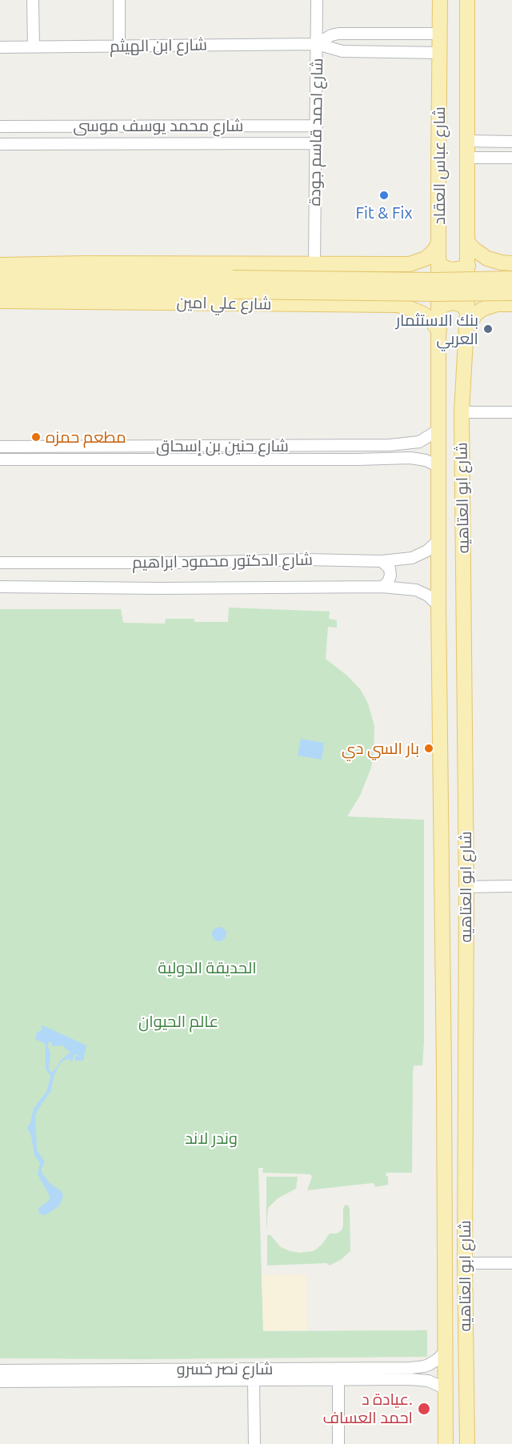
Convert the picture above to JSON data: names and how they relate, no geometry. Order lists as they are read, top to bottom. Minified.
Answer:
{"streets":{"main road":["شارع عباس العقاد","شارع علي امين","شارع ابو العتاهيه"],"street":["شارع ابن الهيثم","شارع محمد يوسف موسى","شارع احمد قاسم جودة","شارع حنين بن إسحاق","شارع الدكتور محمود ابراهيم","شارع نصر خسرو"]},"crossings":[["شارع ابن الهيثم","شارع احمد قاسم جودة"],["شارع ابن الهيثم","شارع عباس العقاد"],["شارع محمد يوسف موسى","شارع احمد قاسم جودة"],["شارع عباس العقاد","شارع علي امين"],["شارع عباس العقاد","شارع ابو العتاهيه"],["شارع علي امين","شارع ابو العتاهيه"],["شارع حنين بن إسحاق","شارع ابو العتاهيه"],["شارع ابو العتاهيه","شارع الدكتور محمود ابراهيم"],["شارع ابو العتاهيه","شارع نصر خسرو"]],"parks":["الحديقة الدولية","عالم الحيوان","وندر لاند"],"places":["Fit & Fix","بنك الاستثمار العربي","مطعم حمزه","بار السي دي","عيادة د. احمد العساف"]}
